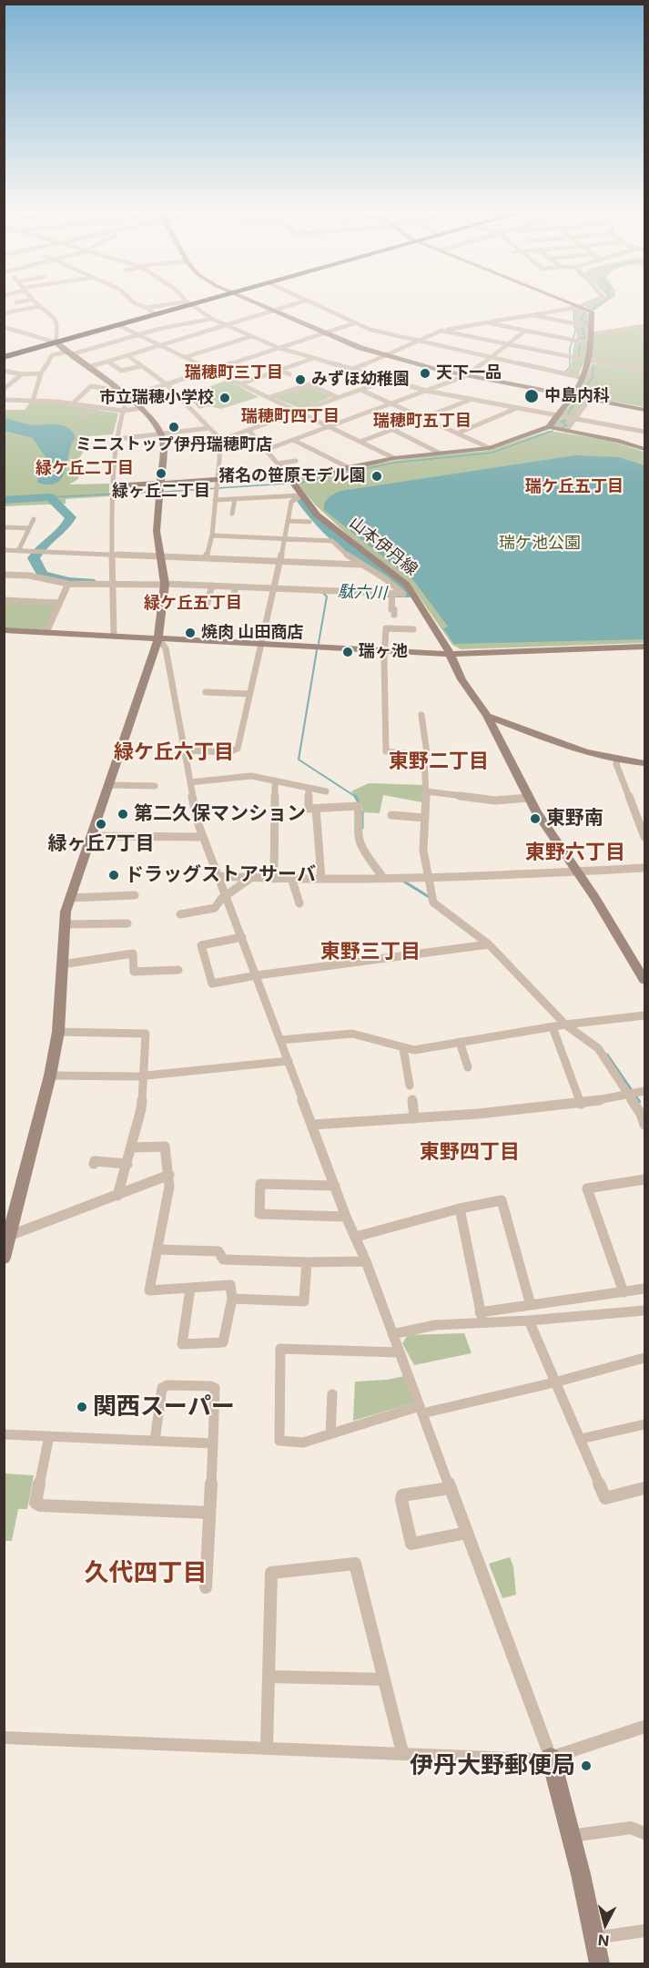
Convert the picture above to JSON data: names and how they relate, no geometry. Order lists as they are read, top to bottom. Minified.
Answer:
{"streets":{"street":["山本伊丹線"]},"districts":["瑞穂町三丁目","瑞穂町四丁目","瑞穂町五丁目","緑ケ丘二丁目","瑞ケ丘五丁目","緑ケ丘五丁目","緑ケ丘六丁目","東野二丁目","東野六丁目","東野三丁目","東野四丁目","久代四丁目"],"water":["駄六川"],"parks":["瑞ケ池公園"],"places":["天下一品","みずほ幼稚園","中島内科","市立瑞穂小学校","ミニストップ伊丹瑞穂町店","緑ヶ丘二丁目","猪名の笹原モデル園","焼肉 山田商店","瑞ヶ池","第二久保マンション","東野南","緑ヶ丘7丁目","ドラッグストアサーバ","関西スーパー","伊丹大野郵便局"],"north":"bottom"}
